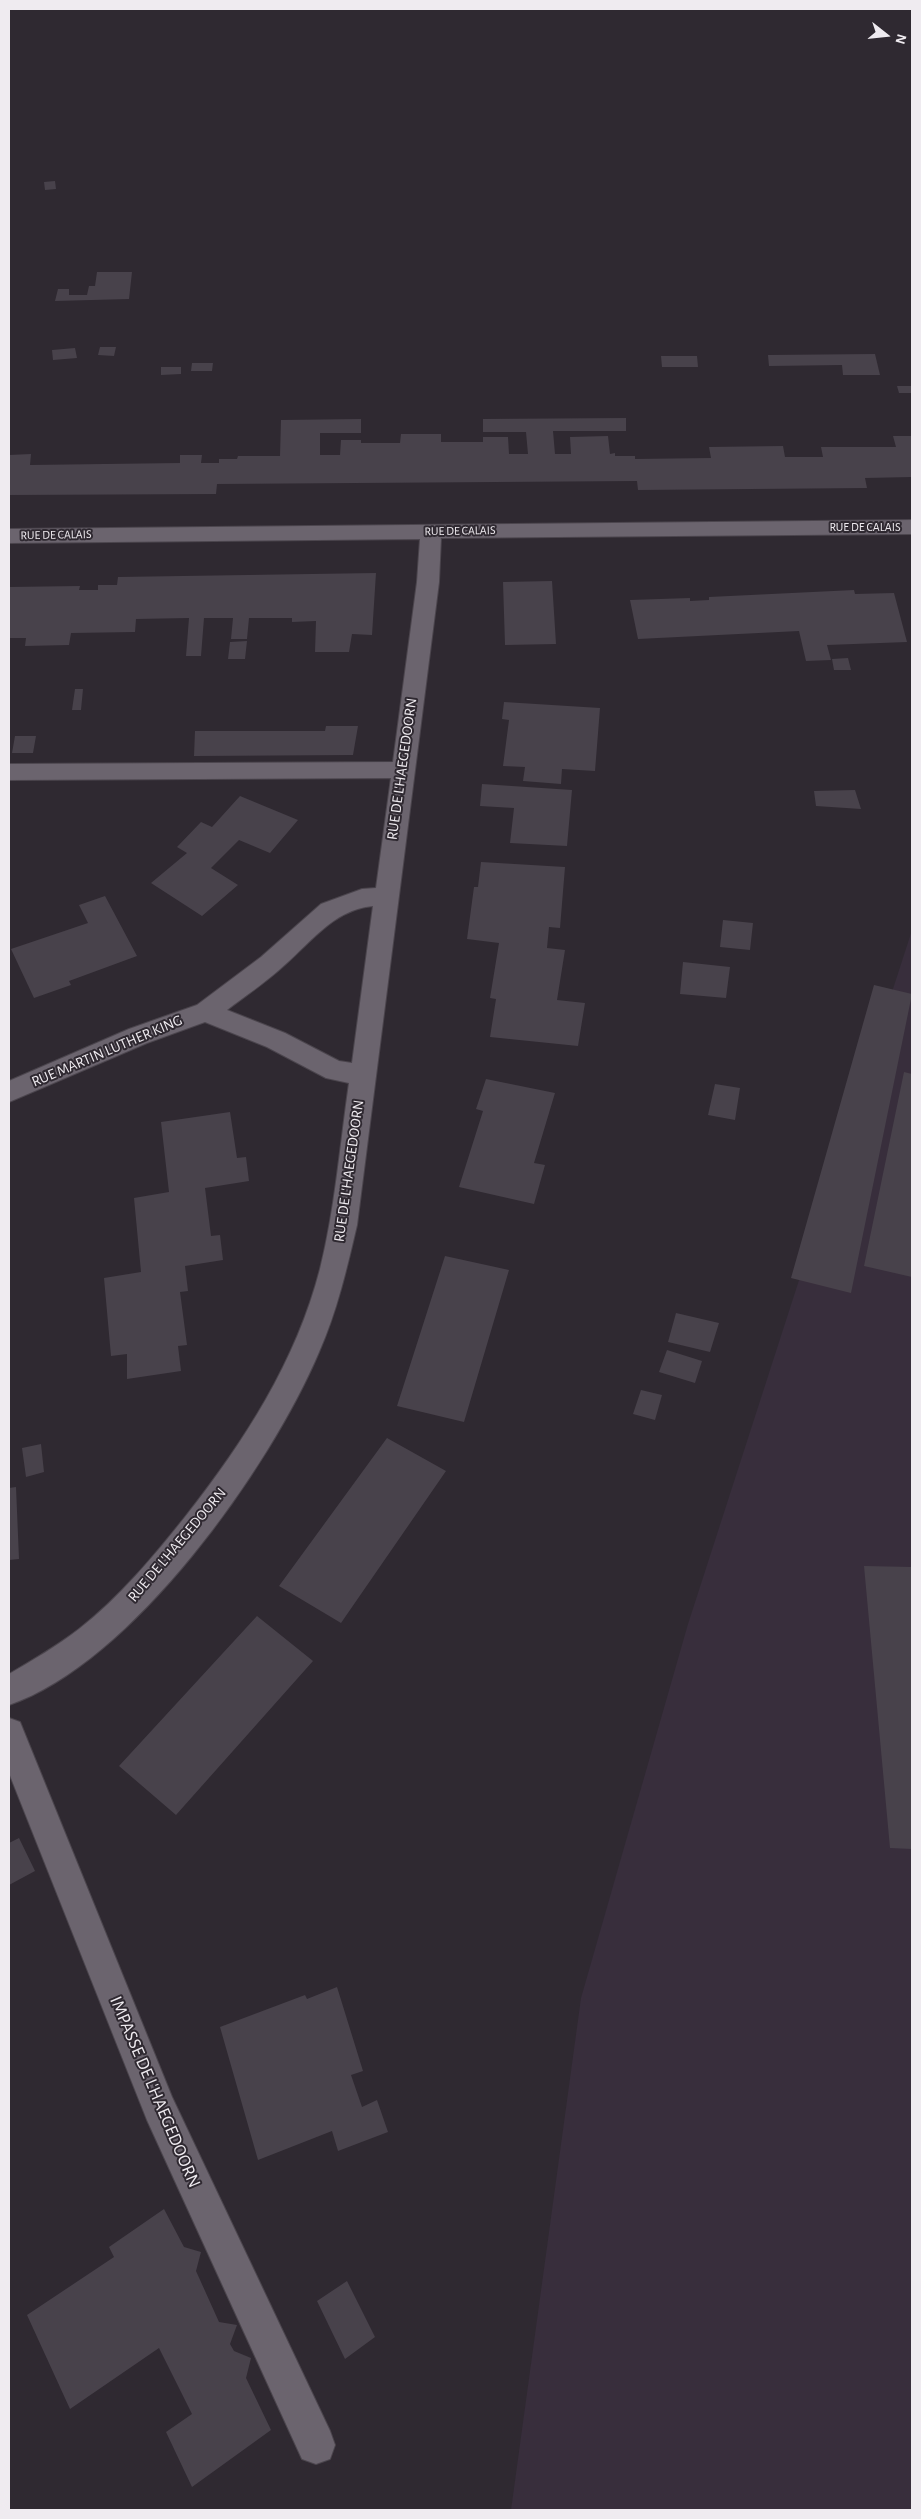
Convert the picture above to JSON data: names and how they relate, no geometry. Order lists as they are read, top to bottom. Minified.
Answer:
{"streets":{"street":["RUE DE CALAIS","RUE DE L'HAEGEDOORN","RUE MARTIN LUTHER KING","IMPASSE DE L'HAEGEDOORN"]},"crossings":[["RUE DE CALAIS","RUE DE L'HAEGEDOORN"],["RUE DE L'HAEGEDOORN","RUE MARTIN LUTHER KING"]],"north":"right"}
